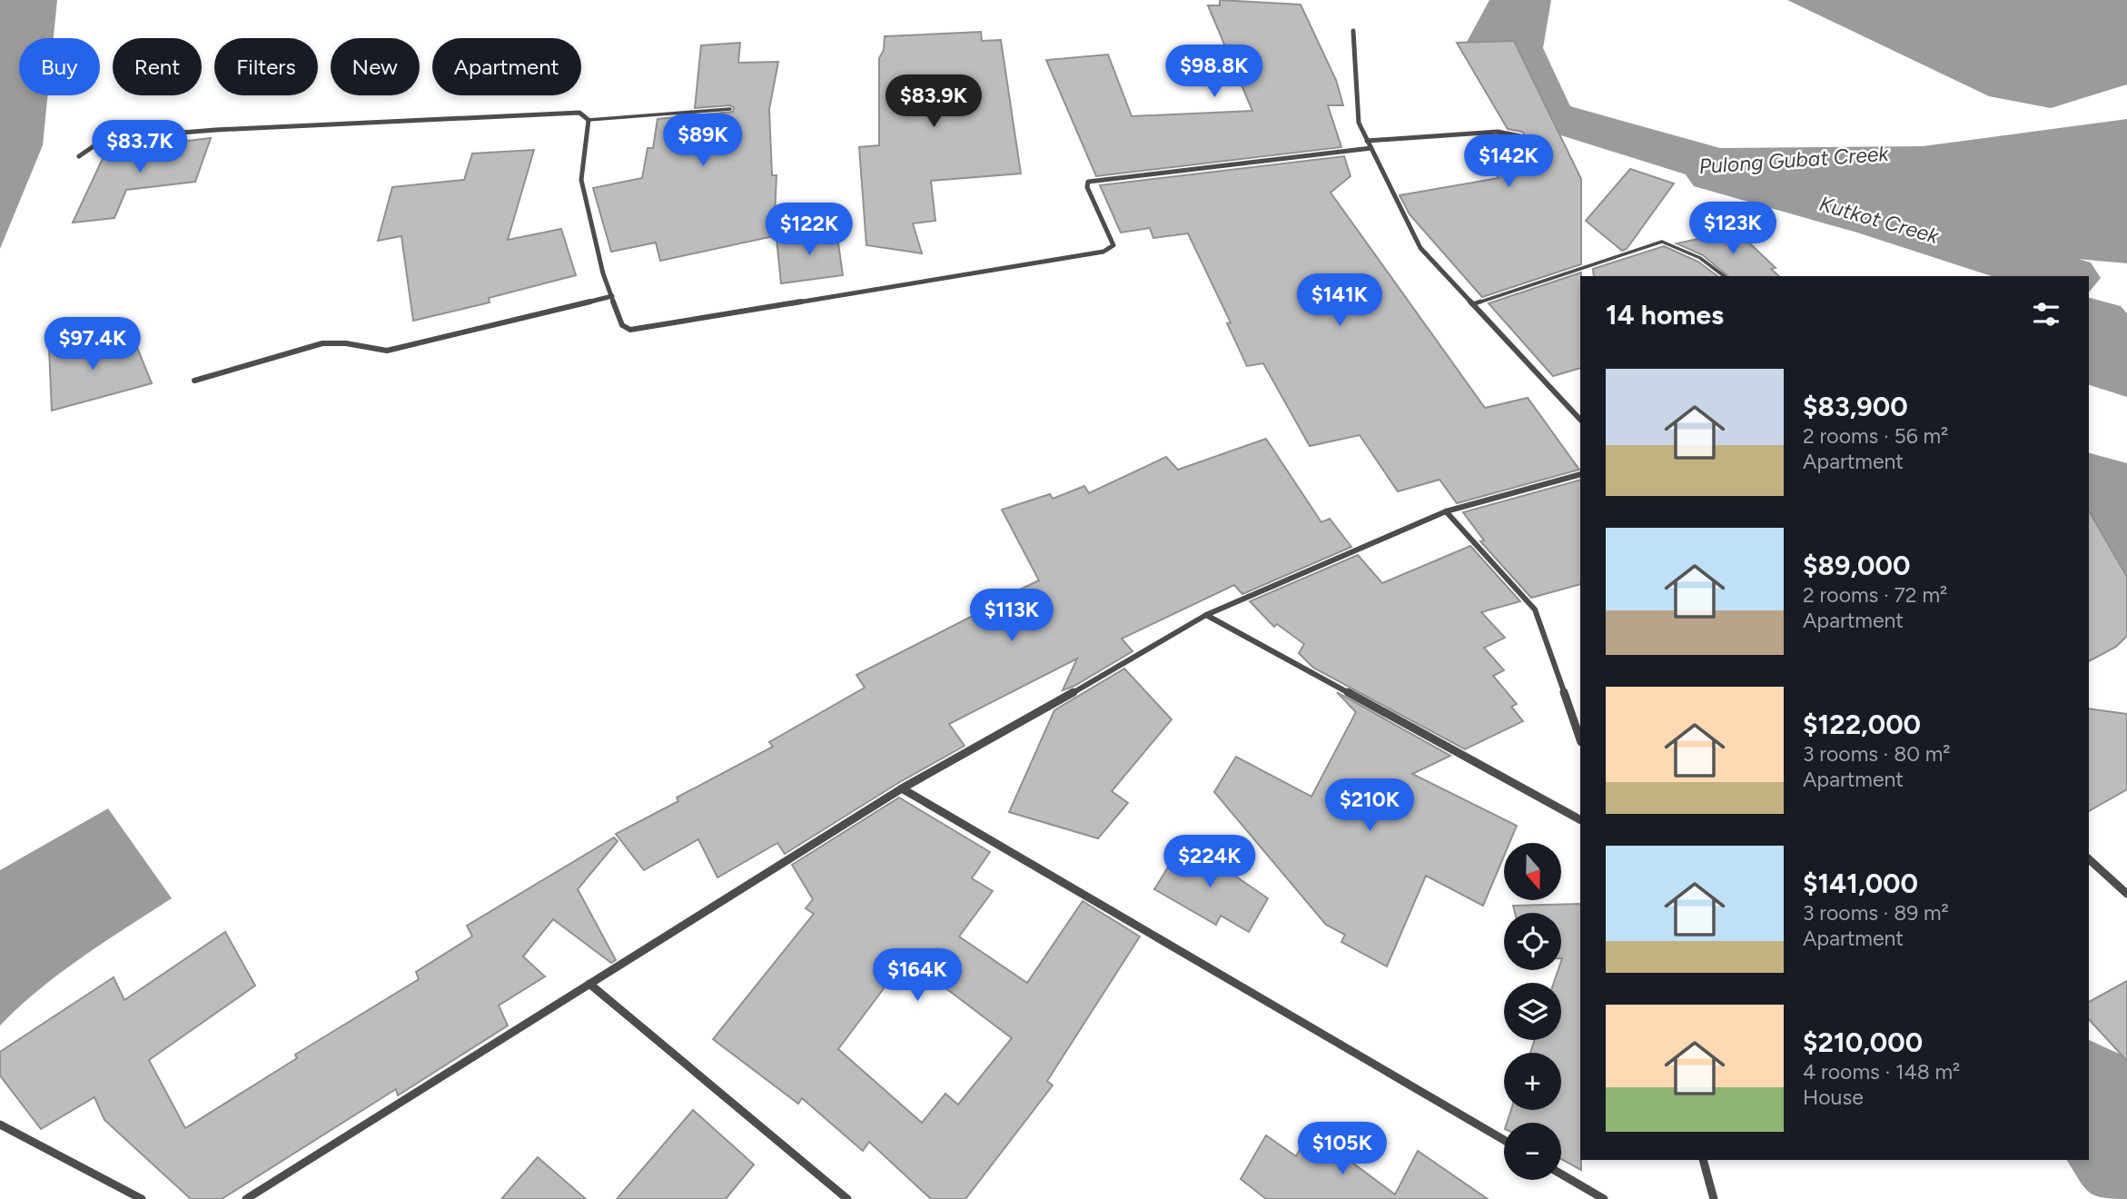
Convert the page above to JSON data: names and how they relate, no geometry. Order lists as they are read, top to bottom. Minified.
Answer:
{"water":["Pulong Gubat Creek","Kutkot Creek"],"north":"bottom","page":{"chip":["Buy","Rent","Filters","New","Apartment"],"price":["$98.8K","$83.9K","$89K","$83.7K","$142K","$123K","$122K","$141K","$97.4K","$113K","$210K","$224K","$164K","$105K"],"heading":"14 homes","list":[{"name":"$83,900","note":"2 rooms · 56 m² · Apartment"},{"name":"$89,000","note":"2 rooms · 72 m² · Apartment"},{"name":"$122,000","note":"3 rooms · 80 m² · Apartment"},{"name":"$141,000","note":"3 rooms · 89 m² · Apartment"},{"name":"$210,000","note":"4 rooms · 148 m² · House"}],"map_buttons":["+","−"]}}
